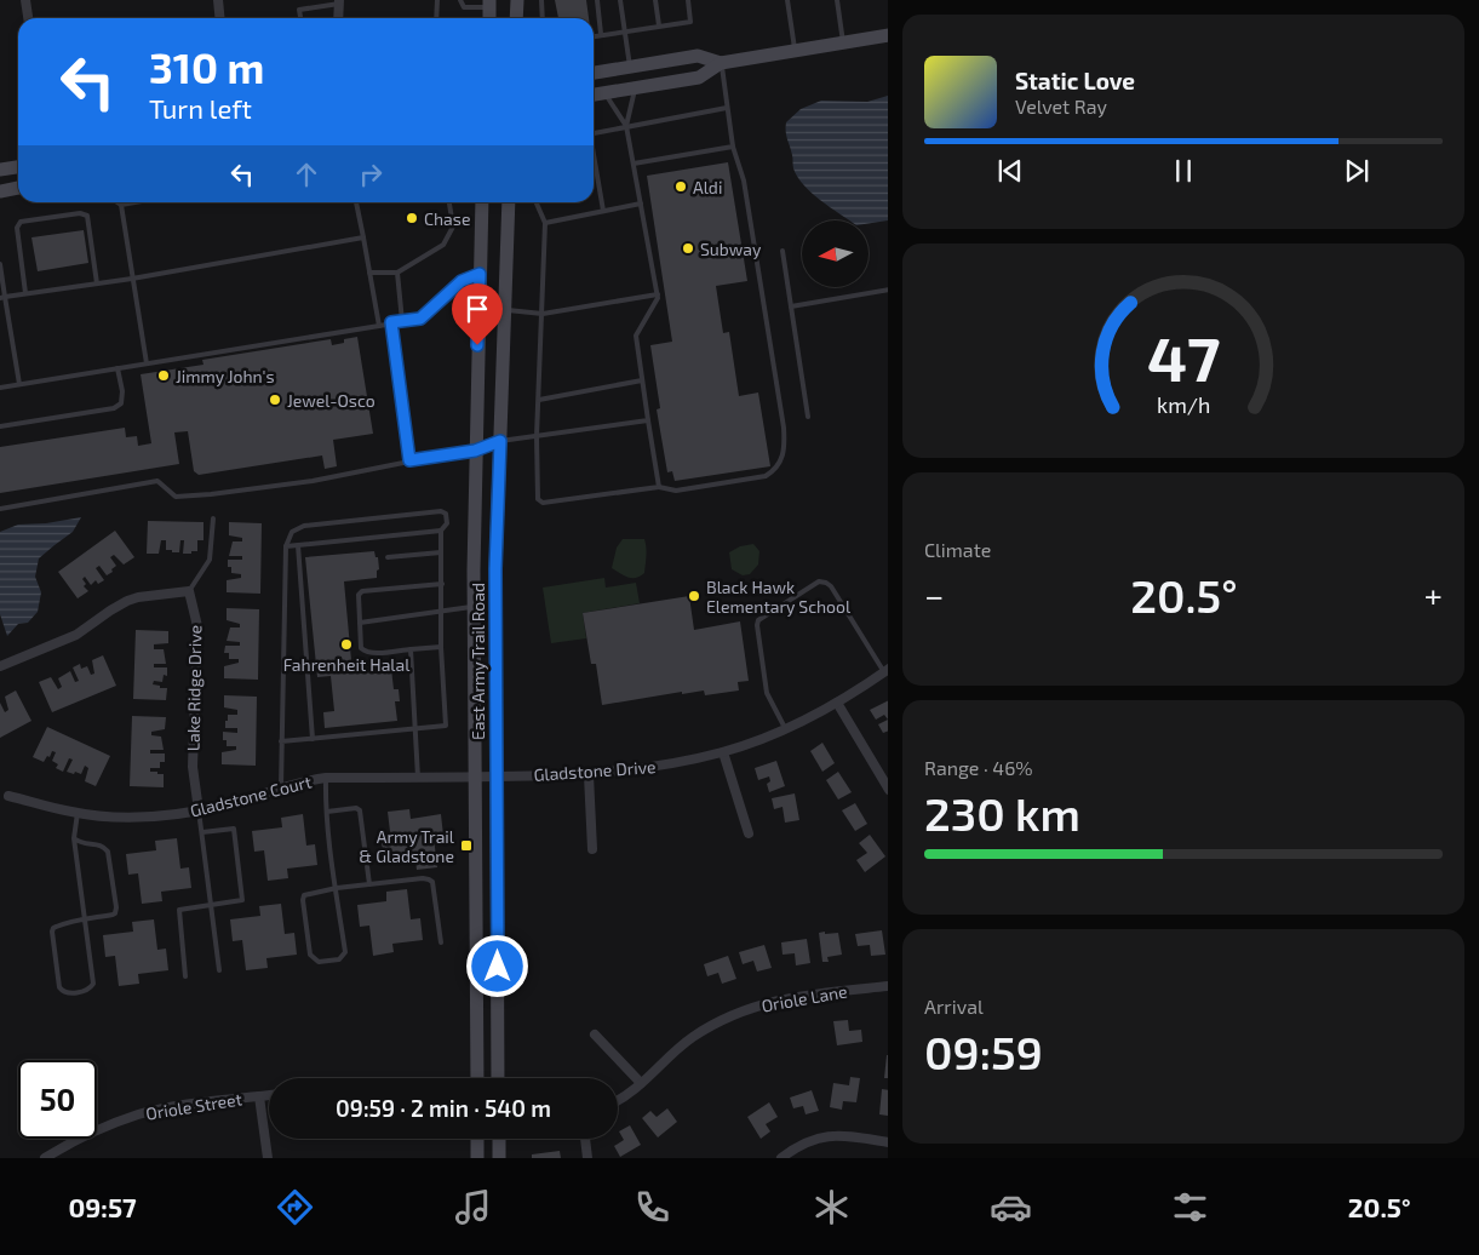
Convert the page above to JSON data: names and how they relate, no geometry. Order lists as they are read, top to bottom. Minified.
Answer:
{"streets":{"main road":["East Army Trail Road"],"street":["Lake Ridge Drive","Gladstone Drive","Gladstone Court","Oriole Lane","Oriole Street"]},"crossings":[["East Army Trail Road","Gladstone Drive"],["East Army Trail Road","Gladstone Court"],["Lake Ridge Drive","Gladstone Court"],["Gladstone Drive","Gladstone Court"]],"places":{"other":["Aldi","Chase","Subway","Jimmy John's","Jewel-Osco","Black Hawk Elementary School","Fahrenheit Halal"],"transit":["Army Trail & Gladstone"]},"north":"left","page":{"turn":["310 m","Turn left"],"song":["Static Love","Velvet Ray"],"tile":["Climate",["Range · 46%","230 km"],["Arrival","09:59"]],"heat":["−","20.5°","+"],"limit":"50","trip":"09:59 · 2 min · 540 m","tabs":["09:57","20.5°"],"gauge":["47","km/h"]}}
